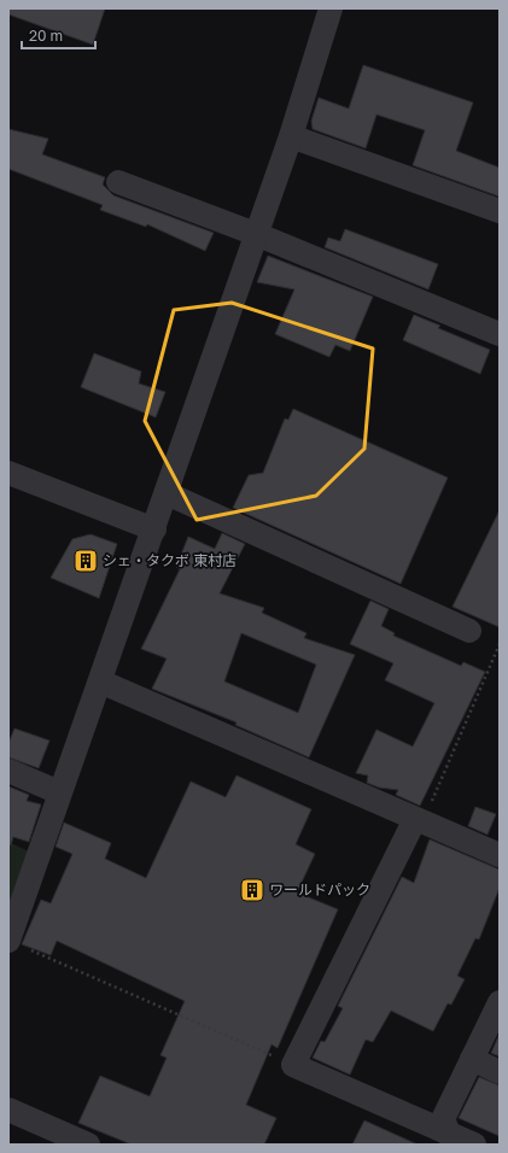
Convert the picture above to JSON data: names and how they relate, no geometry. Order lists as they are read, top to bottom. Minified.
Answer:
{"places":{"building":["シェ・タクボ 東村店","ワールドパック"]},"scale_bar":"20 m"}
